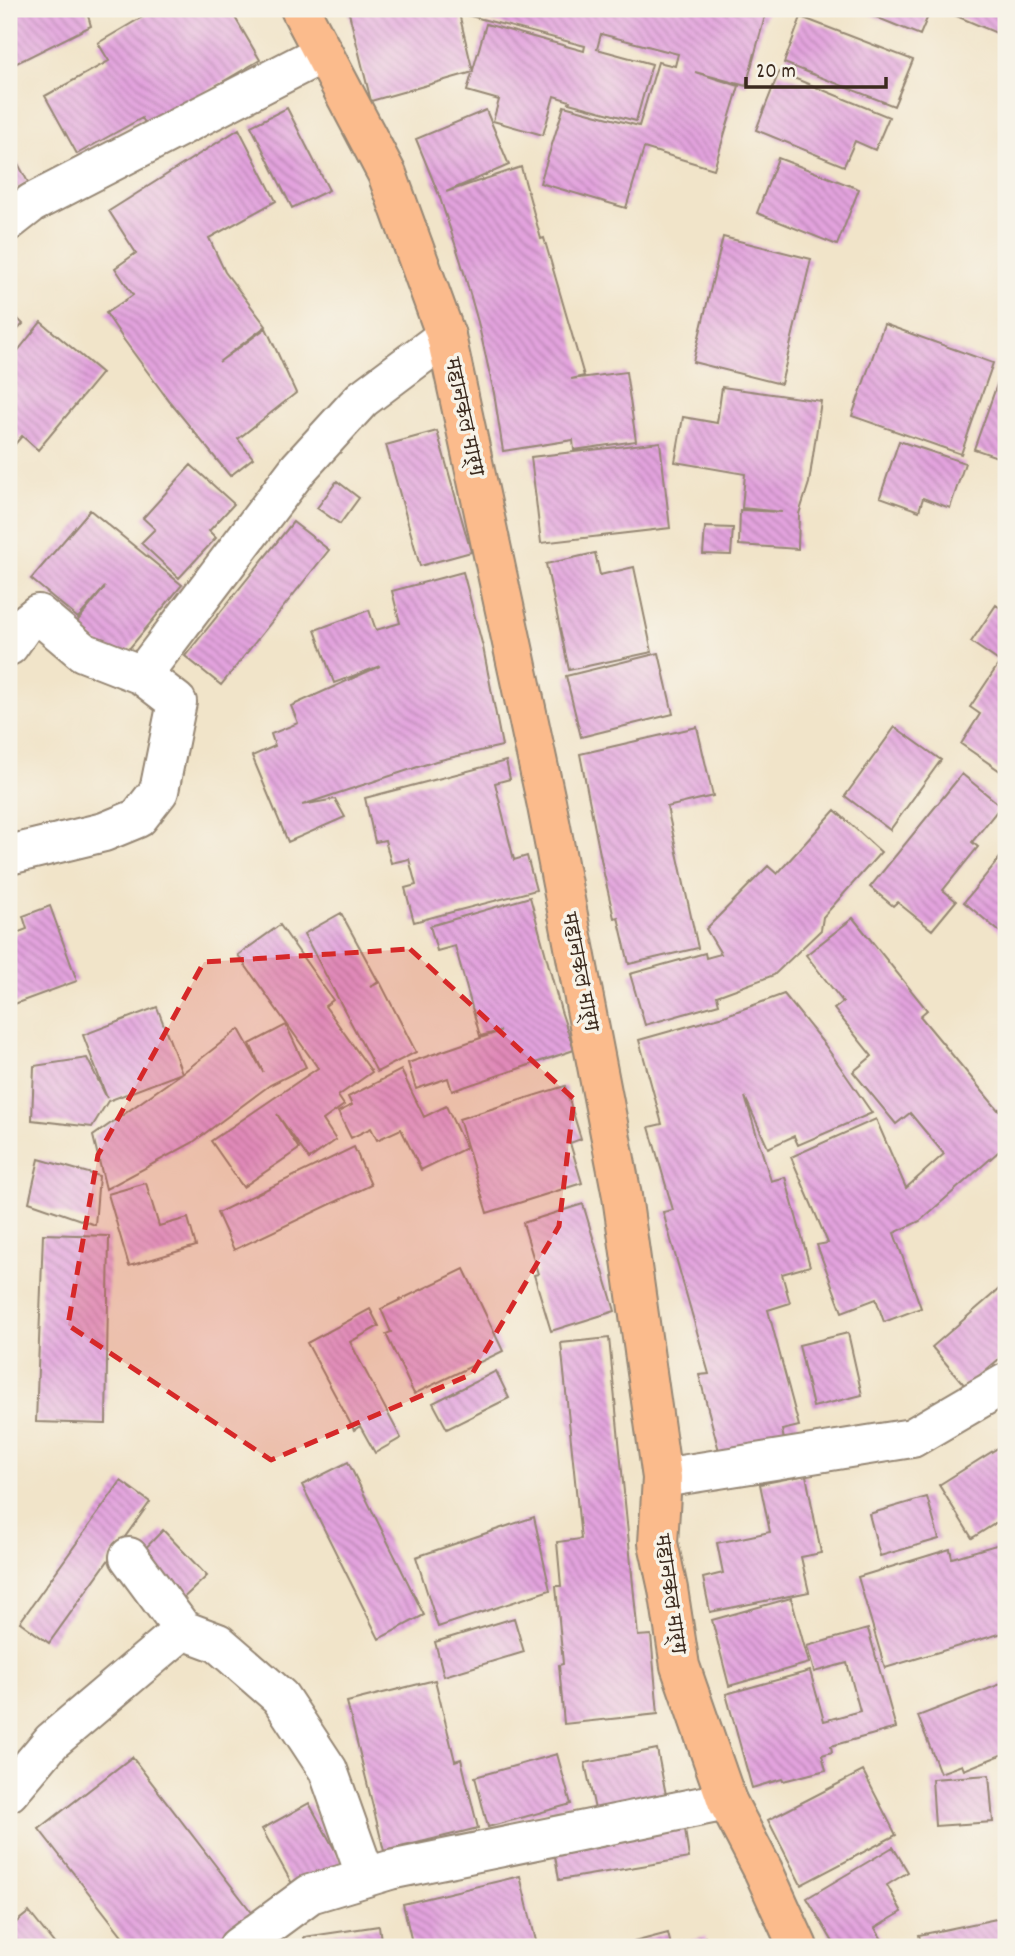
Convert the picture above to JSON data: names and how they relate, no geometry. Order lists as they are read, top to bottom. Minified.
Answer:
{"streets":{"main road":["महानकल मार्ग"]},"scale_bar":"20 m"}
